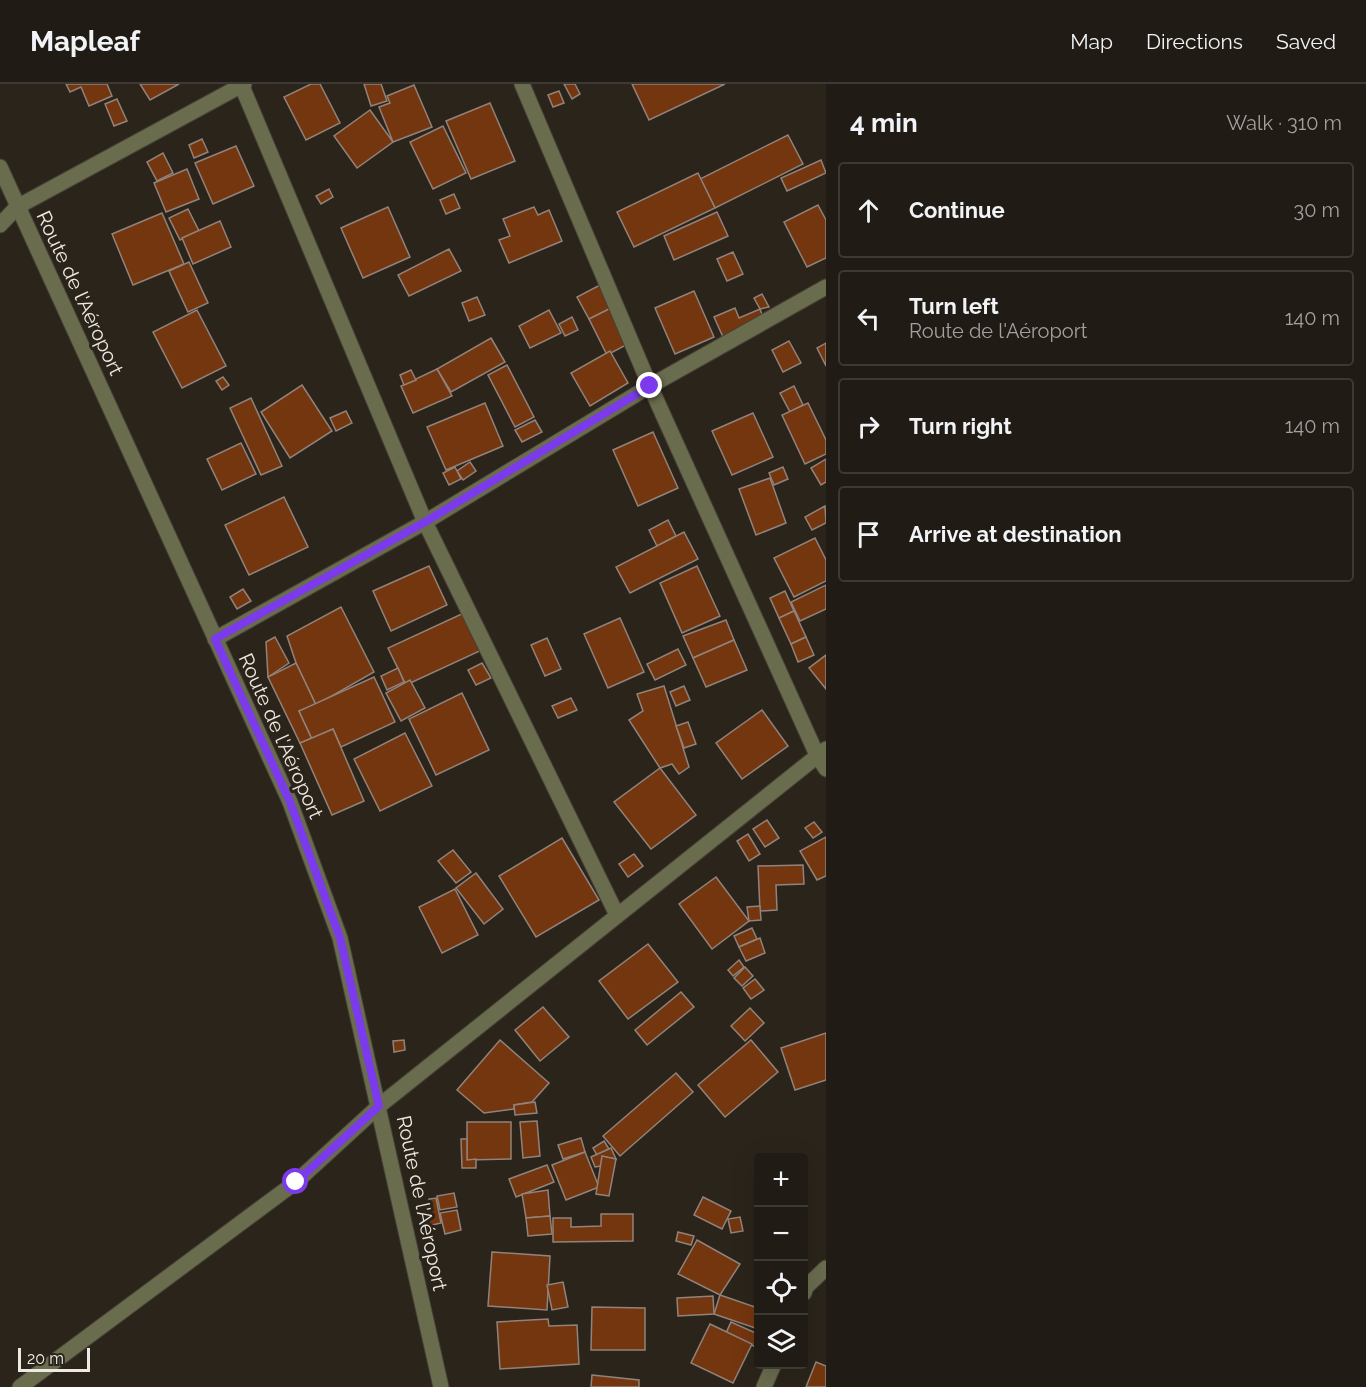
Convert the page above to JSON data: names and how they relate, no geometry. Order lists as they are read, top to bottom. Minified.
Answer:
{"streets":{"street":["Route de l'Aéroport"]},"scale_bar":"20 m","page":{"header":"Mapleaf","nav":["Map","Directions","Saved"],"heading":["4 min","Walk · 310 m"],"list":[["Continue","30 m"],["Turn left","Route de l'Aéroport","140 m"],["Turn right","140 m"],"Arrive at destination"],"map_buttons":["+","−"],"scale":"20 m"}}
